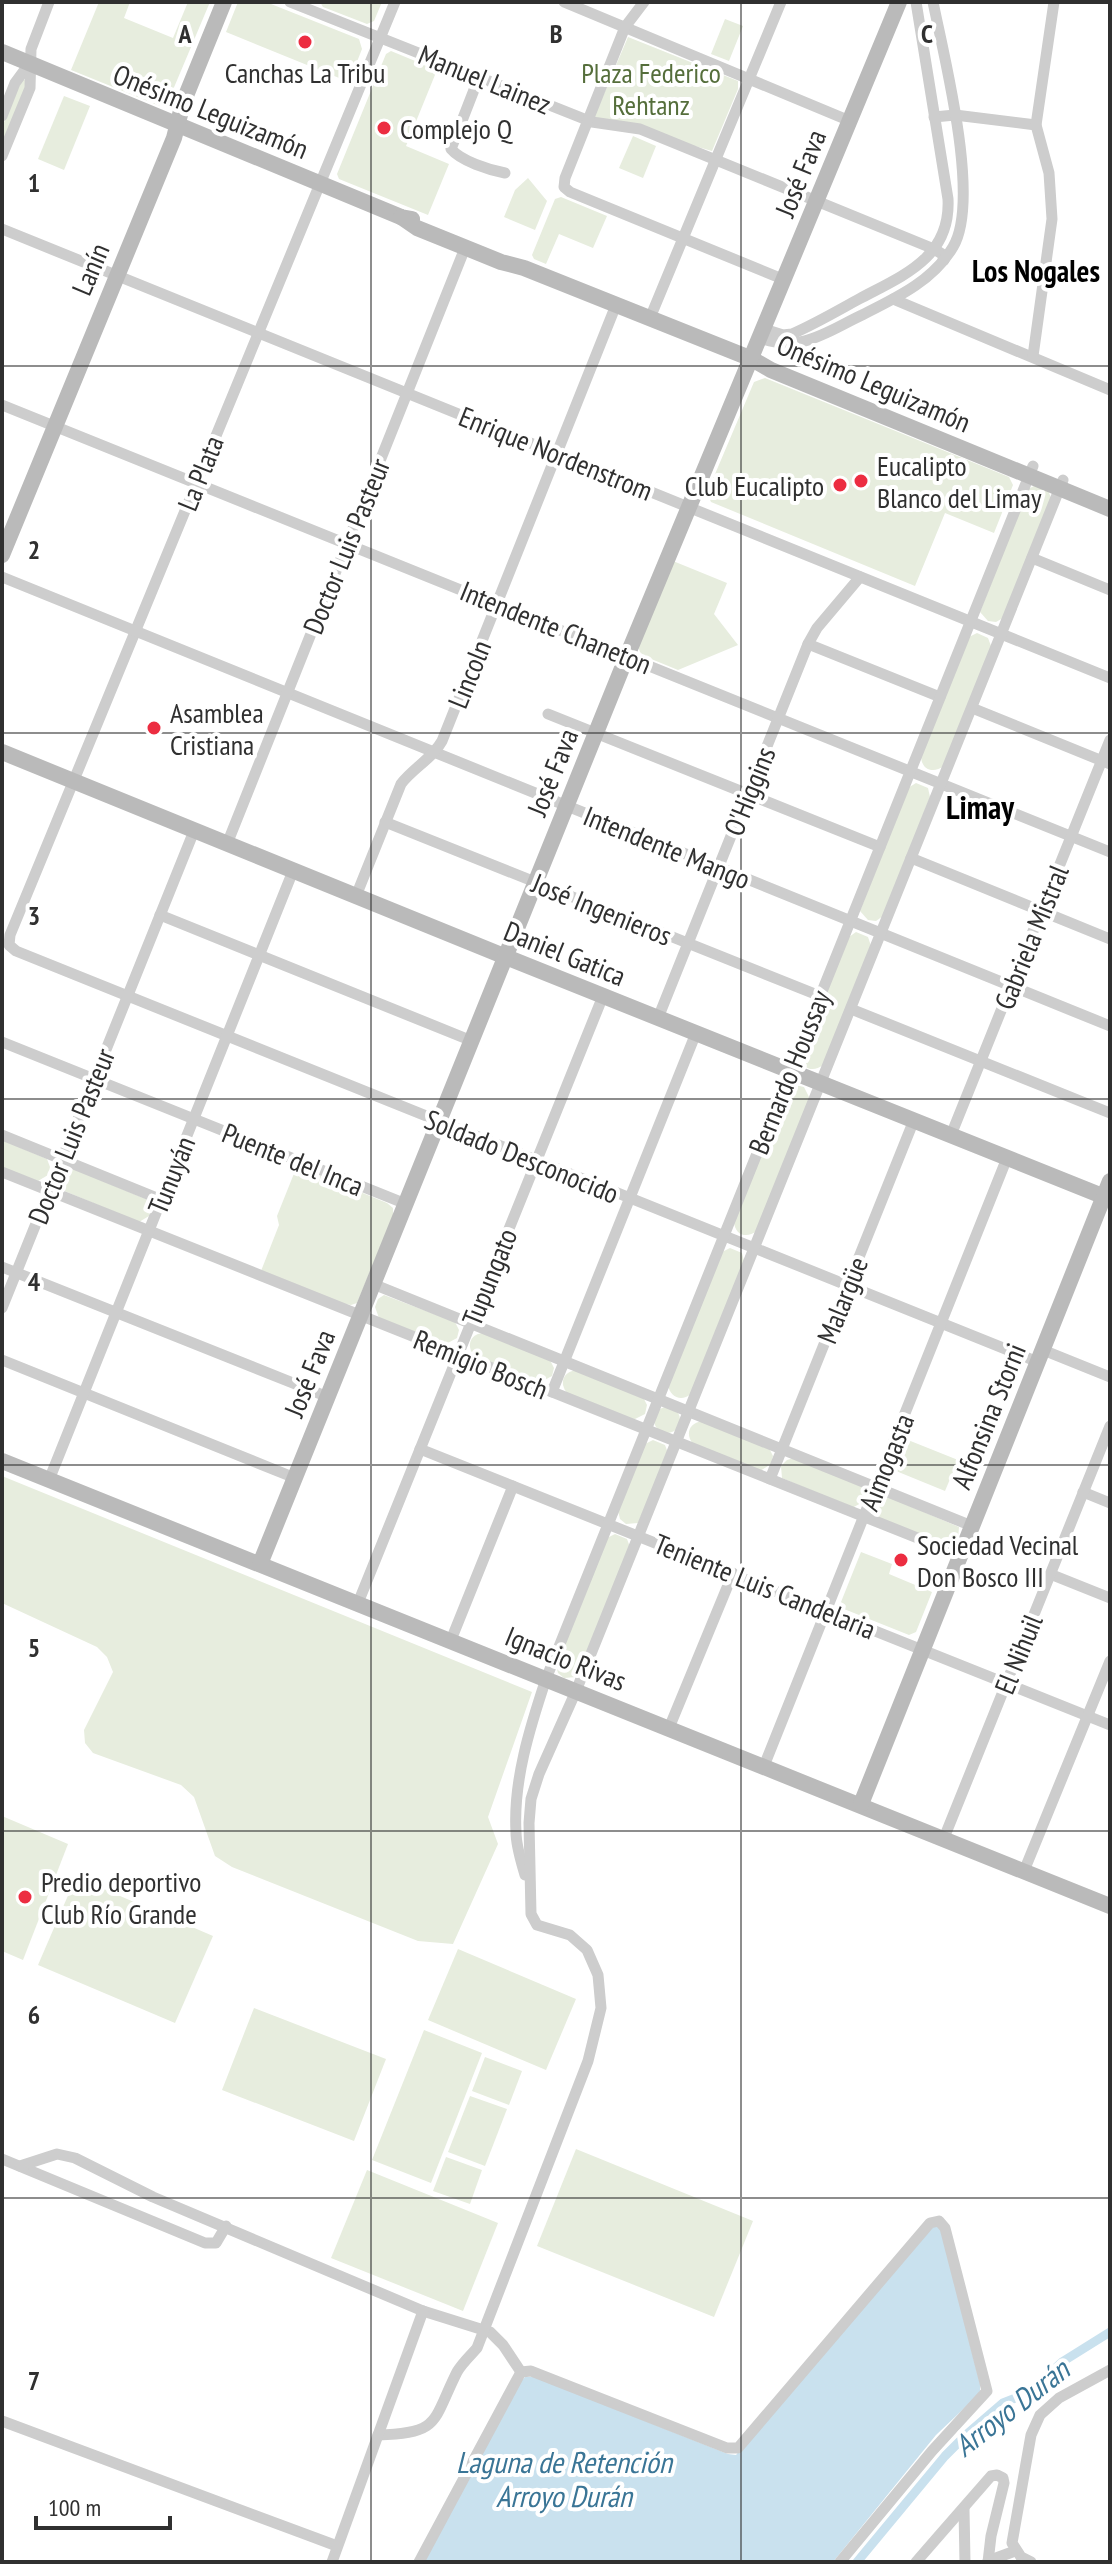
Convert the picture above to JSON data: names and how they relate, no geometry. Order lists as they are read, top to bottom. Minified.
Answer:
{"streets":{"main road":["Onésimo Leguizamón","José Fava","Lanín","Daniel Gatica","Alfonsina Storni","Ignacio Rivas"],"street":["Manuel Lainez","Enrique Nordenstrom","La Plata","Doctor Luis Pasteur","Intendente Chaneton","Lincoln","O'Higgins","Intendente Mango","José Ingenieros","Gabriela Mistral","Bernardo Houssay","Soldado Desconocido","Puente del Inca","Tunuyán","Tupungato","Malargüe","Remigio Bosch","Aimogasta","Teniente Luis Candelaria","El Nihuil"]},"crossings":[["Manuel Lainez","José Fava"],["Manuel Lainez","La Plata"],["Onésimo Leguizamón","José Fava"],["Onésimo Leguizamón","Lanín"],["Onésimo Leguizamón","La Plata"],["Onésimo Leguizamón","Doctor Luis Pasteur"],["Onésimo Leguizamón","Lincoln"],["Onésimo Leguizamón","Bernardo Houssay"],["José Fava","Enrique Nordenstrom"],["José Fava","Intendente Chaneton"],["José Fava","Intendente Mango"],["José Fava","José Ingenieros"],["José Fava","Daniel Gatica"],["José Fava","Soldado Desconocido"],["José Fava","Puente del Inca"],["José Fava","Remigio Bosch"],["José Fava","Ignacio Rivas"],["Lanín","Enrique Nordenstrom"],["Lanín","Intendente Chaneton"],["Enrique Nordenstrom","La Plata"],["Enrique Nordenstrom","Doctor Luis Pasteur"],["Enrique Nordenstrom","Lincoln"],["Enrique Nordenstrom","O'Higgins"],["Enrique Nordenstrom","Bernardo Houssay"],["La Plata","Intendente Chaneton"],["La Plata","Intendente Mango"],["La Plata","Daniel Gatica"],["La Plata","Soldado Desconocido"],["Doctor Luis Pasteur","Intendente Chaneton"],["Doctor Luis Pasteur","Intendente Mango"],["Doctor Luis Pasteur","Daniel Gatica"],["Doctor Luis Pasteur","Soldado Desconocido"],["Doctor Luis Pasteur","Puente del Inca"],["Doctor Luis Pasteur","Remigio Bosch"],["Intendente Chaneton","Lincoln"],["Intendente Chaneton","O'Higgins"],["Intendente Chaneton","Gabriela Mistral"],["Intendente Chaneton","Bernardo Houssay"],["Lincoln","Intendente Mango"],["Lincoln","José Ingenieros"],["Lincoln","Daniel Gatica"],["O'Higgins","Intendente Mango"],["O'Higgins","José Ingenieros"],["O'Higgins","Daniel Gatica"],["Intendente Mango","Gabriela Mistral"],["Intendente Mango","Bernardo Houssay"],["José Ingenieros","Bernardo Houssay"],["Gabriela Mistral","Daniel Gatica"],["Daniel Gatica","Bernardo Houssay"],["Daniel Gatica","Tunuyán"],["Daniel Gatica","Tupungato"],["Daniel Gatica","Malargüe"],["Daniel Gatica","Alfonsina Storni"],["Daniel Gatica","Aimogasta"],["Bernardo Houssay","Soldado Desconocido"],["Bernardo Houssay","Remigio Bosch"],["Bernardo Houssay","Teniente Luis Candelaria"],["Bernardo Houssay","Ignacio Rivas"],["Soldado Desconocido","Tunuyán"],["Soldado Desconocido","Tupungato"],["Soldado Desconocido","Malargüe"],["Soldado Desconocido","Alfonsina Storni"],["Soldado Desconocido","Aimogasta"],["Puente del Inca","Tunuyán"],["Tunuyán","Remigio Bosch"],["Tunuyán","Ignacio Rivas"],["Tupungato","Remigio Bosch"],["Tupungato","Teniente Luis Candelaria"],["Tupungato","Ignacio Rivas"],["Malargüe","Remigio Bosch"],["Remigio Bosch","Alfonsina Storni"],["Remigio Bosch","Aimogasta"],["Alfonsina Storni","Teniente Luis Candelaria"],["Alfonsina Storni","Ignacio Rivas"],["Aimogasta","Teniente Luis Candelaria"],["Aimogasta","Ignacio Rivas"],["Teniente Luis Candelaria","El Nihuil"],["El Nihuil","Ignacio Rivas"]],"districts":["Los Nogales","Limay"],"water":["Arroyo Durán","Laguna de Retención Arroyo Durán"],"parks":["Plaza Federico Rehtanz"],"places":["Canchas La Tribu","Complejo Q","Eucalipto Blanco del Limay","Club Eucalipto","Asamblea Cristiana","Sociedad Vecinal Don Bosco III","Predio deportivo Club Río Grande"],"scale_bar":"100 m","grid":{"columns":["A","B","C"],"rows":["1","2","3","4","5","6","7"]}}
